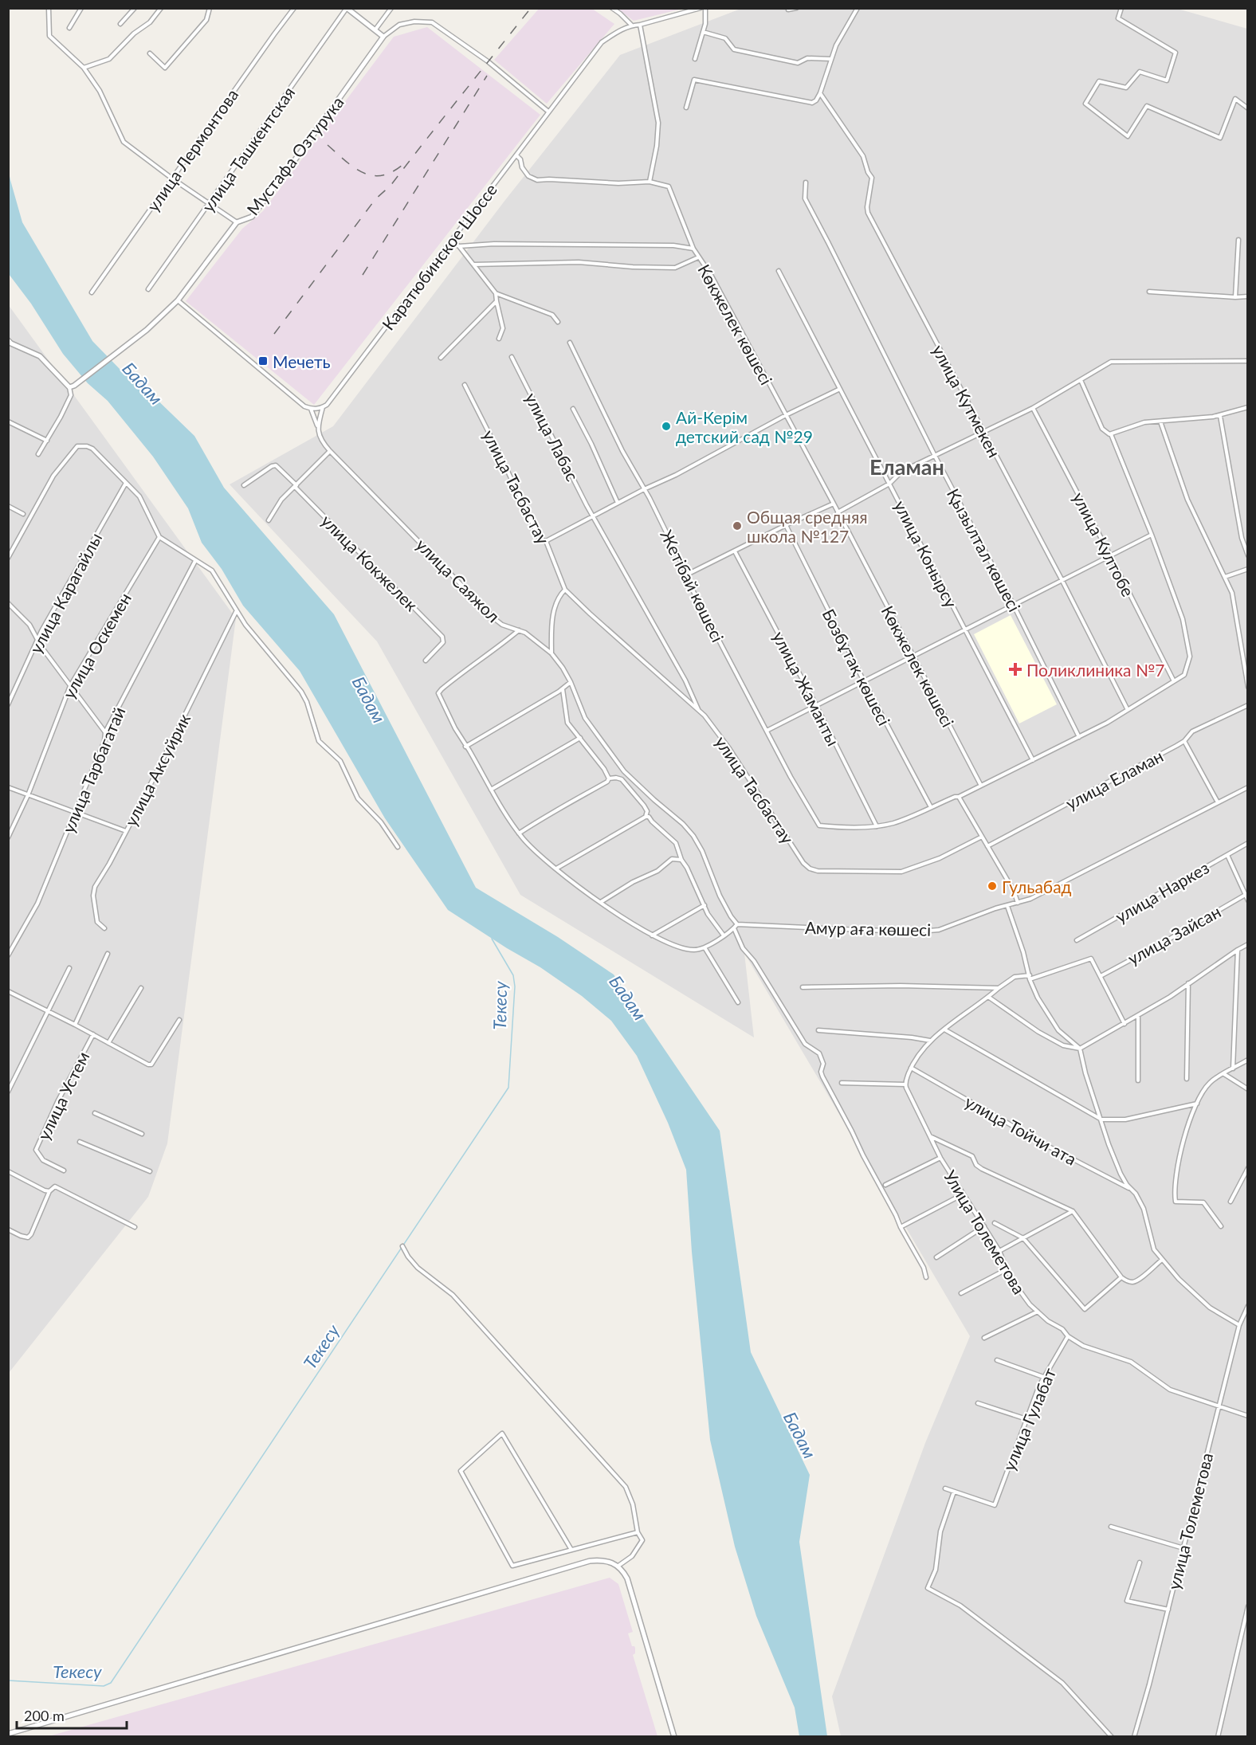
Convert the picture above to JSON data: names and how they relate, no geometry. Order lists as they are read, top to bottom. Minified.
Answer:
{"streets":{"street":["улица Ташкентская","улица Лермонтова","Мустафа Озтурука","Каратюбинское Шоссе","Көкжелек көшесі","улица Кутмекен","улица Лабас","улица Тасбастау","улица Култобе","Қызылтал көшесі","улица Конырсу","улица Кокжелек","улица Саяжол","Жетібай көшесі","улица Карагайлы","улица Оскемен","Бозбұтақ көшесі","улица Жаманты","улица Тарбагатай","улица Аксуйрик","улица Еламан","улица Наркез","Амур аға көшесі","улица Зайсан","улица Устем","улица Тойчи ата","Улица Толеметова","улица Гулабат","улица Толеметова"]},"crossings":[["улица Лабас","улица Тасбастау"],["улица Саяжол","Амур аға көшесі"],["Жетібай көшесі","улица Жаманты"],["Улица Толеметова","улица Гулабат"],["Улица Толеметова","улица Толеметова"]],"districts":["Еламан"],"water":["Бадам","Текесу"],"places":{"transit":["Мечеть"],"other":["Ай-Керім детский сад №29","Общая средняя школа №127","Гульабад"],"health":["Поликлиника №7"]},"scale_bar":"200 m"}
